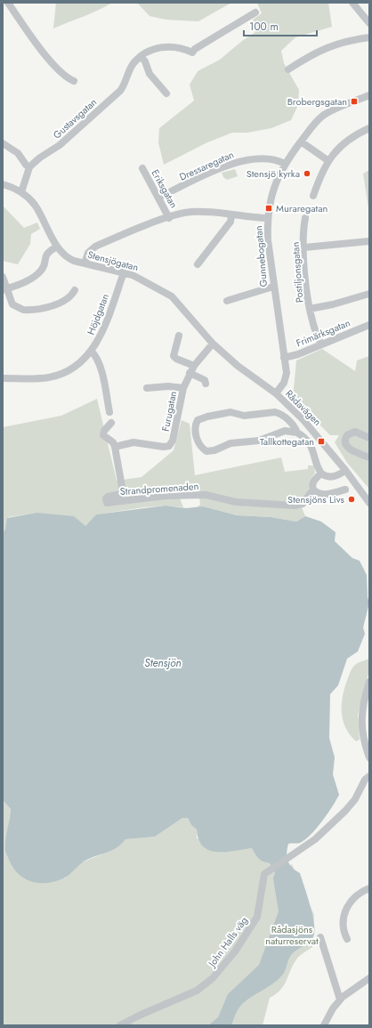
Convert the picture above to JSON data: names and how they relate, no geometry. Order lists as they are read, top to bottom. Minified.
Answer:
{"streets":{"street":["Gustavsgatan","Dressaregatan","Eriksgatan","Gunnebogatan","Stensjögatan","Postiljonsgatan","Höjdgatan","Frimärksgatan","Rådavägen","Furugatan","Strandpromenaden","John Halls väg"]},"crossings":[["Dressaregatan","Eriksgatan"],["Dressaregatan","Gunnebogatan"],["Gunnebogatan","Stensjögatan"],["Gunnebogatan","Frimärksgatan"],["Gunnebogatan","Rådavägen"],["Stensjögatan","Höjdgatan"],["Stensjögatan","Rådavägen"],["Stensjögatan","Furugatan"],["Postiljonsgatan","Frimärksgatan"],["Furugatan","Strandpromenaden"]],"water":["Stensjön"],"parks":["Rådasjöns naturreservat"],"places":{"transit":["Brobergsgatan","Muraregatan","Tallkottegatan"],"other":["Stensjö kyrka","Stensjöns Livs"]},"scale_bar":"100 m"}
